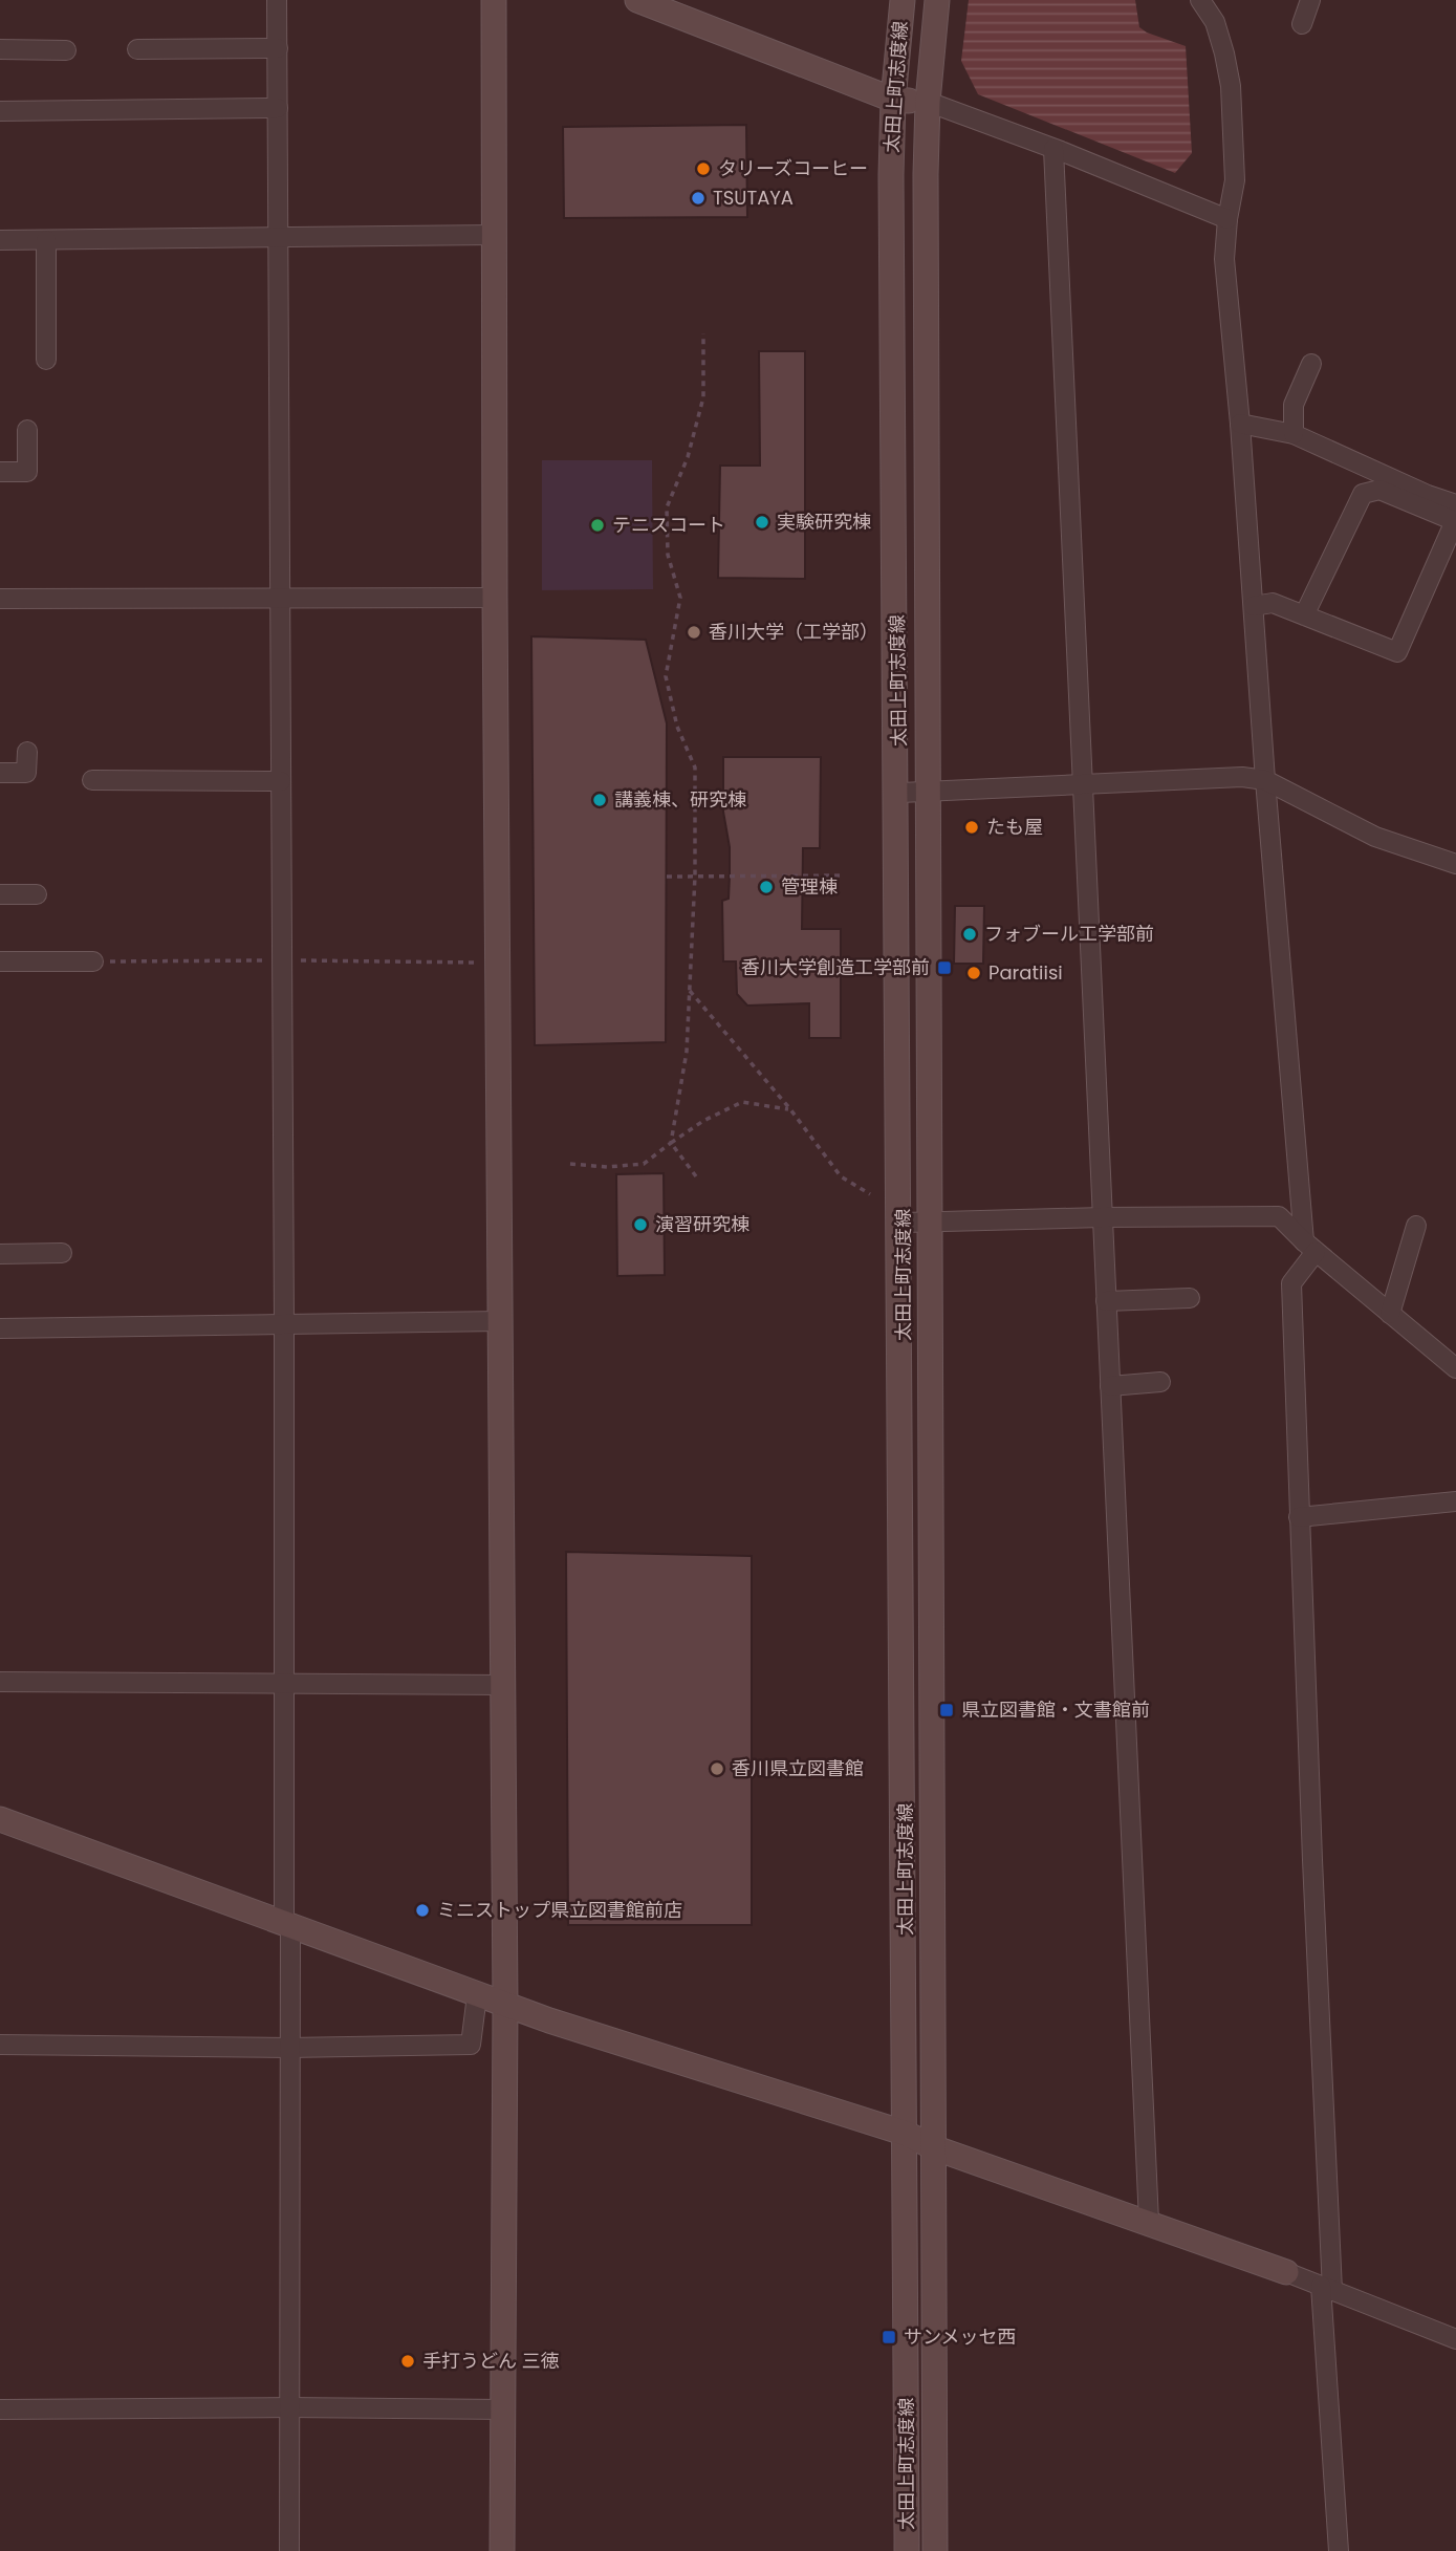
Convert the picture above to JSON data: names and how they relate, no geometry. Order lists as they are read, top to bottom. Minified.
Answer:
{"streets":{"main road":["太田上町志度線"]},"places":{"other":["タリーズコーヒー","TSUTAYA","実験研究棟","テニスコート","香川大学（工学部）","講義棟、研究棟","たも屋","管理棟","フォブール工学部前","Paratiisi","演習研究棟","香川県立図書館","ミニストップ県立図書館前店","手打うどん 三徳"],"transit":["香川大学創造工学部前","県立図書館・文書館前","サンメッセ西"]}}
